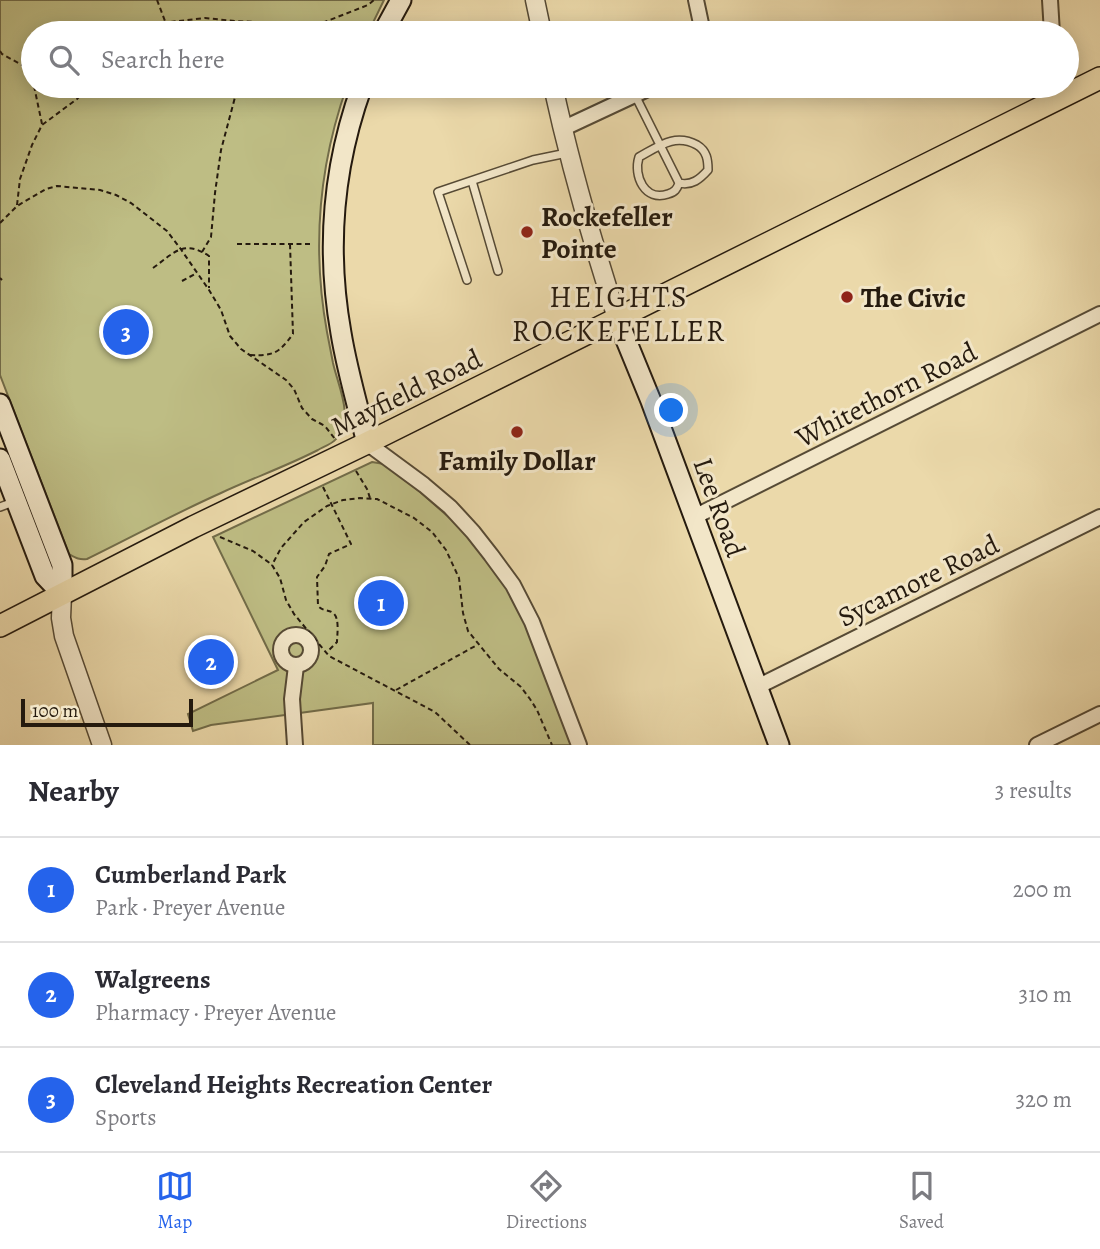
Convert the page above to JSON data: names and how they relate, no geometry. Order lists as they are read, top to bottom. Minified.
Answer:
{"streets":{"main road":["Mayfield Road","Lee Road"],"street":["Whitethorn Road","Sycamore Road"]},"crossings":[["Mayfield Road","Lee Road"],["Whitethorn Road","Lee Road"],["Lee Road","Sycamore Road"]],"districts":["HEIGHTS ROCKEFELLER"],"places":["Rockefeller Pointe","The Civic","Family Dollar"],"scale_bar":"100 m","page":{"search":"Search here","pins":["3","1","2"],"scale":"100 m","heading":["Nearby","3 results"],"list":[{"mark":"1","name":"Cumberland Park","note":"Park · Preyer Avenue","value":"200 m"},{"mark":"2","name":"Walgreens","note":"Pharmacy · Preyer Avenue","value":"310 m"},{"mark":"3","name":"Cleveland Heights Recreation Center","note":"Sports","value":"320 m"}],"nav":["Map","Directions","Saved"]}}
